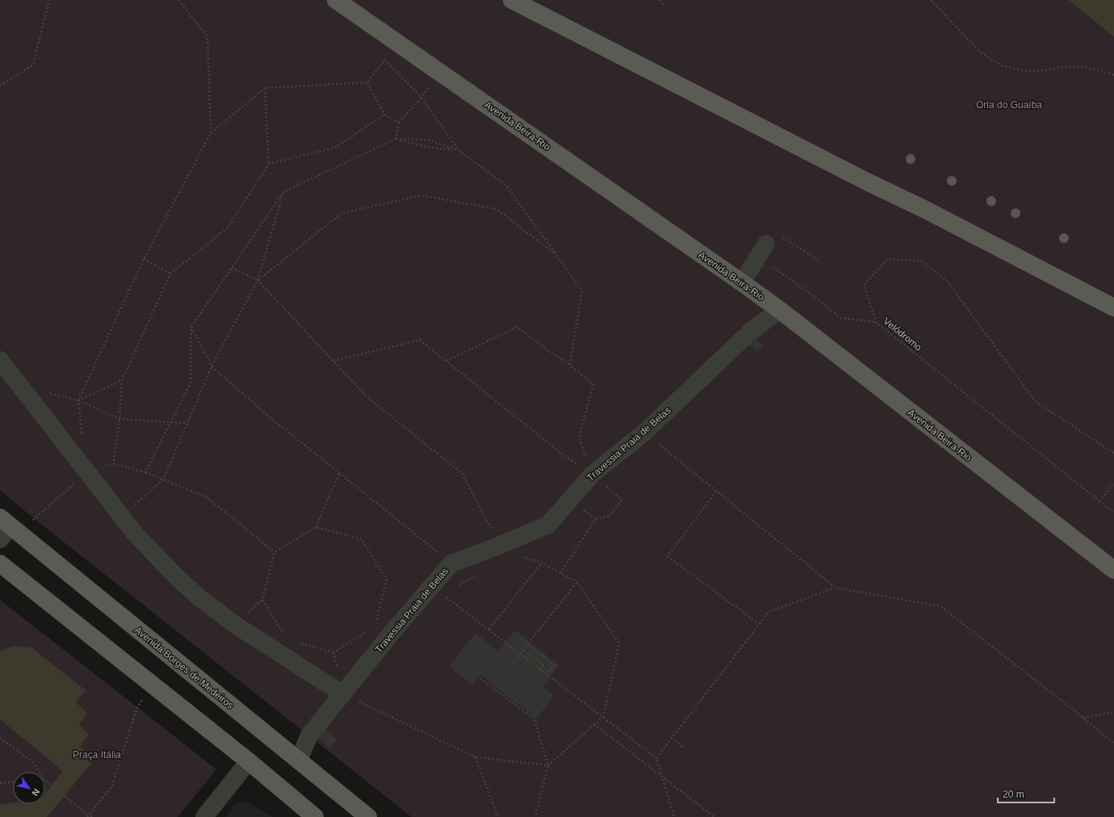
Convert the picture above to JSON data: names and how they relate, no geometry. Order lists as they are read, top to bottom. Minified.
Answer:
{"streets":{"main road":["Avenida Beira-Rio","Avenida Borges de Medeiros"],"street":["Travessia Praia de Belas"],"path":["Velódromo"]},"crossings":[["Avenida Beira-Rio","Travessia Praia de Belas"],["Travessia Praia de Belas","Avenida Borges de Medeiros"]],"parks":["Orla do Guaíba","Praça Itália"],"scale_bar":"20 m","north":"bottom right"}
